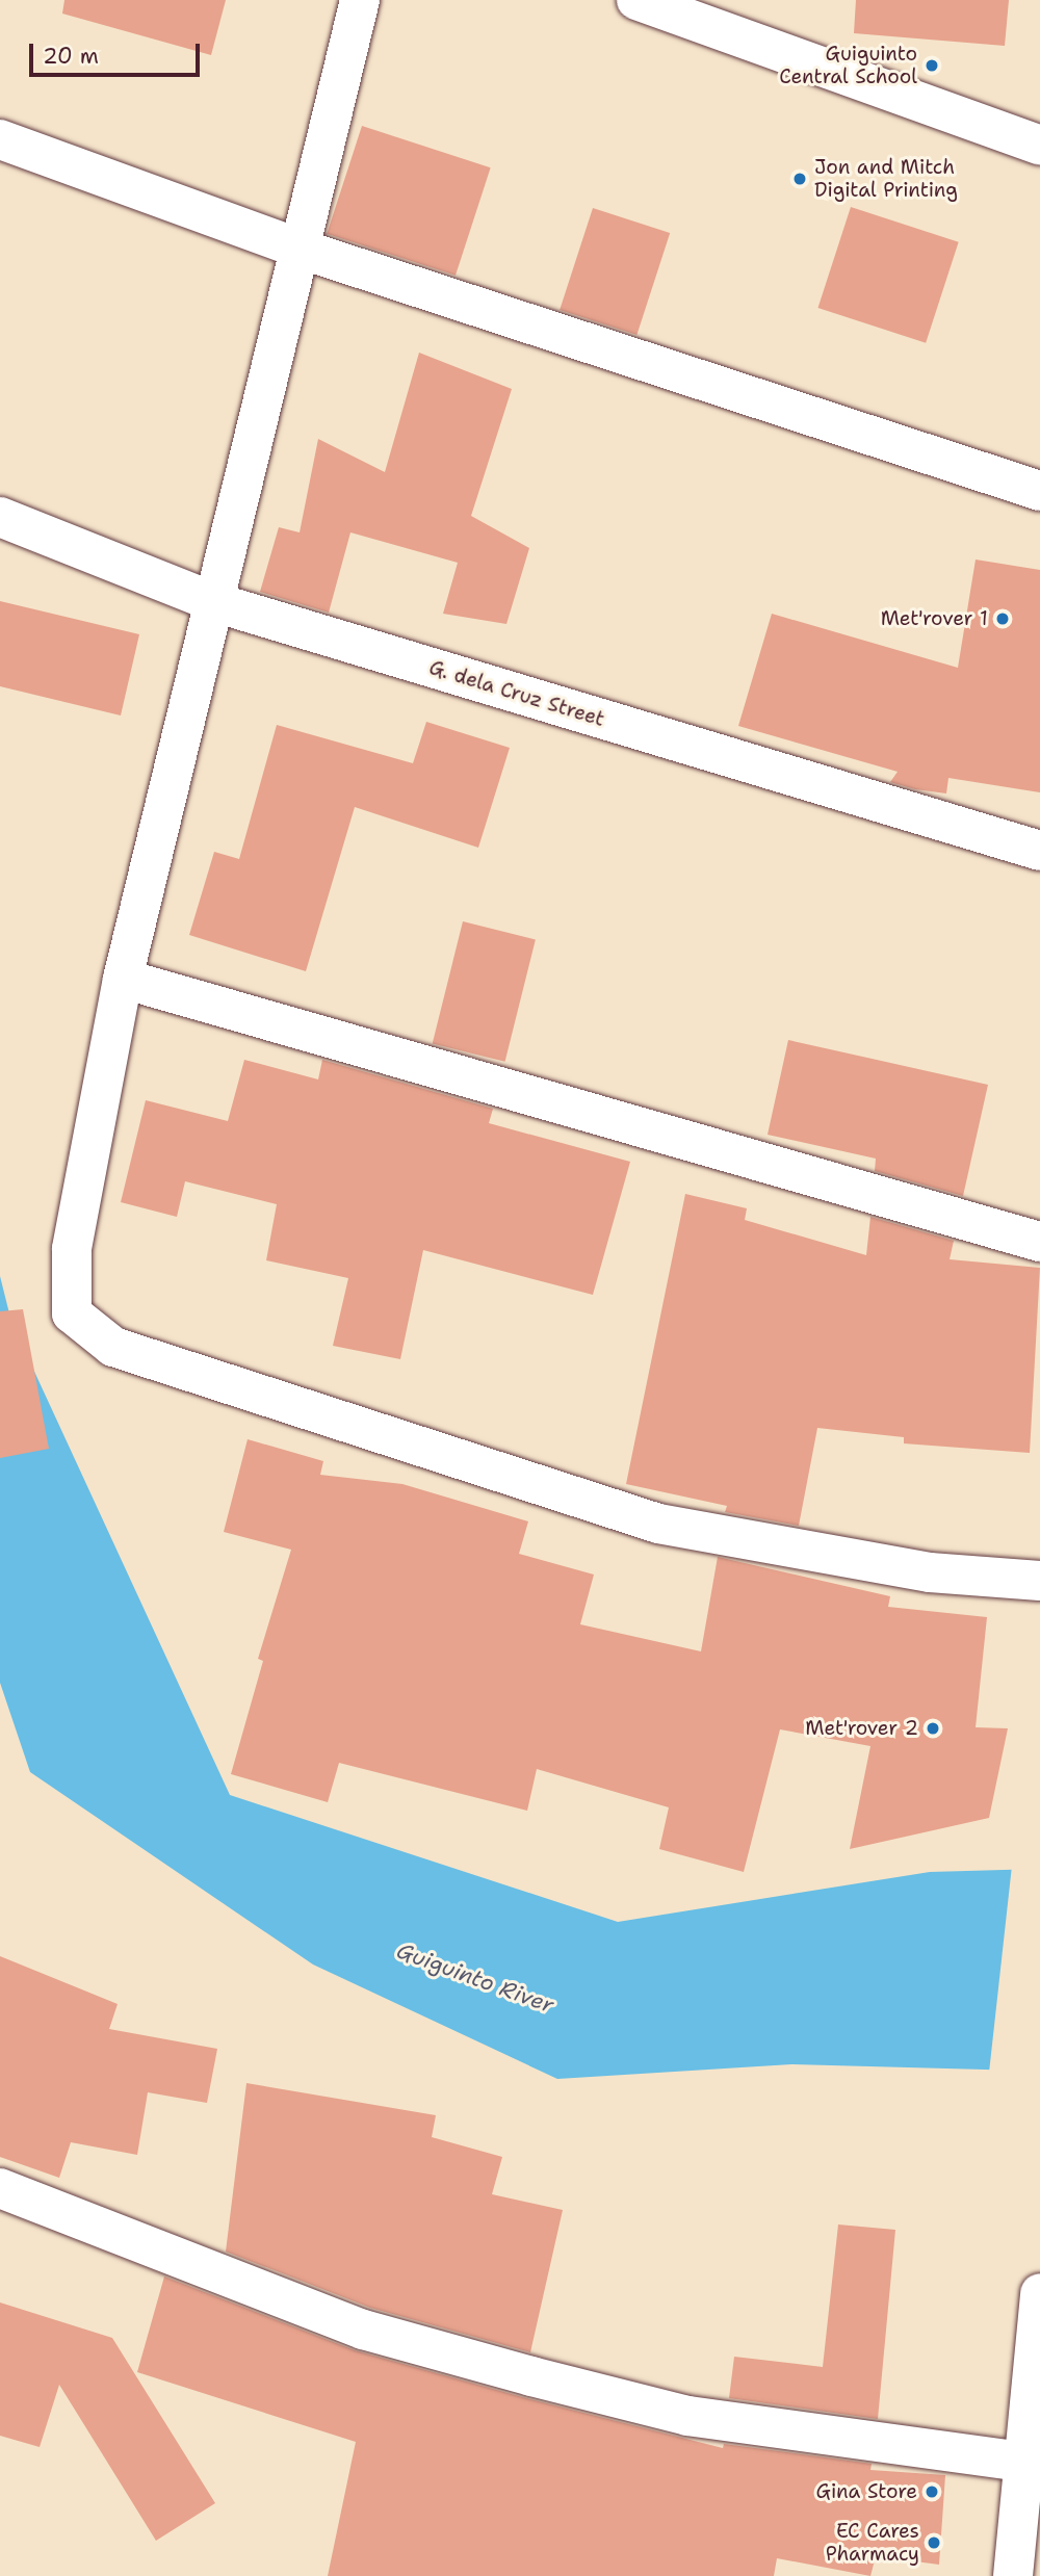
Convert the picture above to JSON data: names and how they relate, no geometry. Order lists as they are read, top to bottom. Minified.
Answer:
{"streets":{"main road":["G. dela Cruz Street"]},"water":["Guiguinto River"],"places":["Guiguinto Central School","Jon and Mitch Digital Printing","Met'rover 1","Met'rover 2","Gina Store","EC Cares Pharmacy"],"scale_bar":"20 m"}
